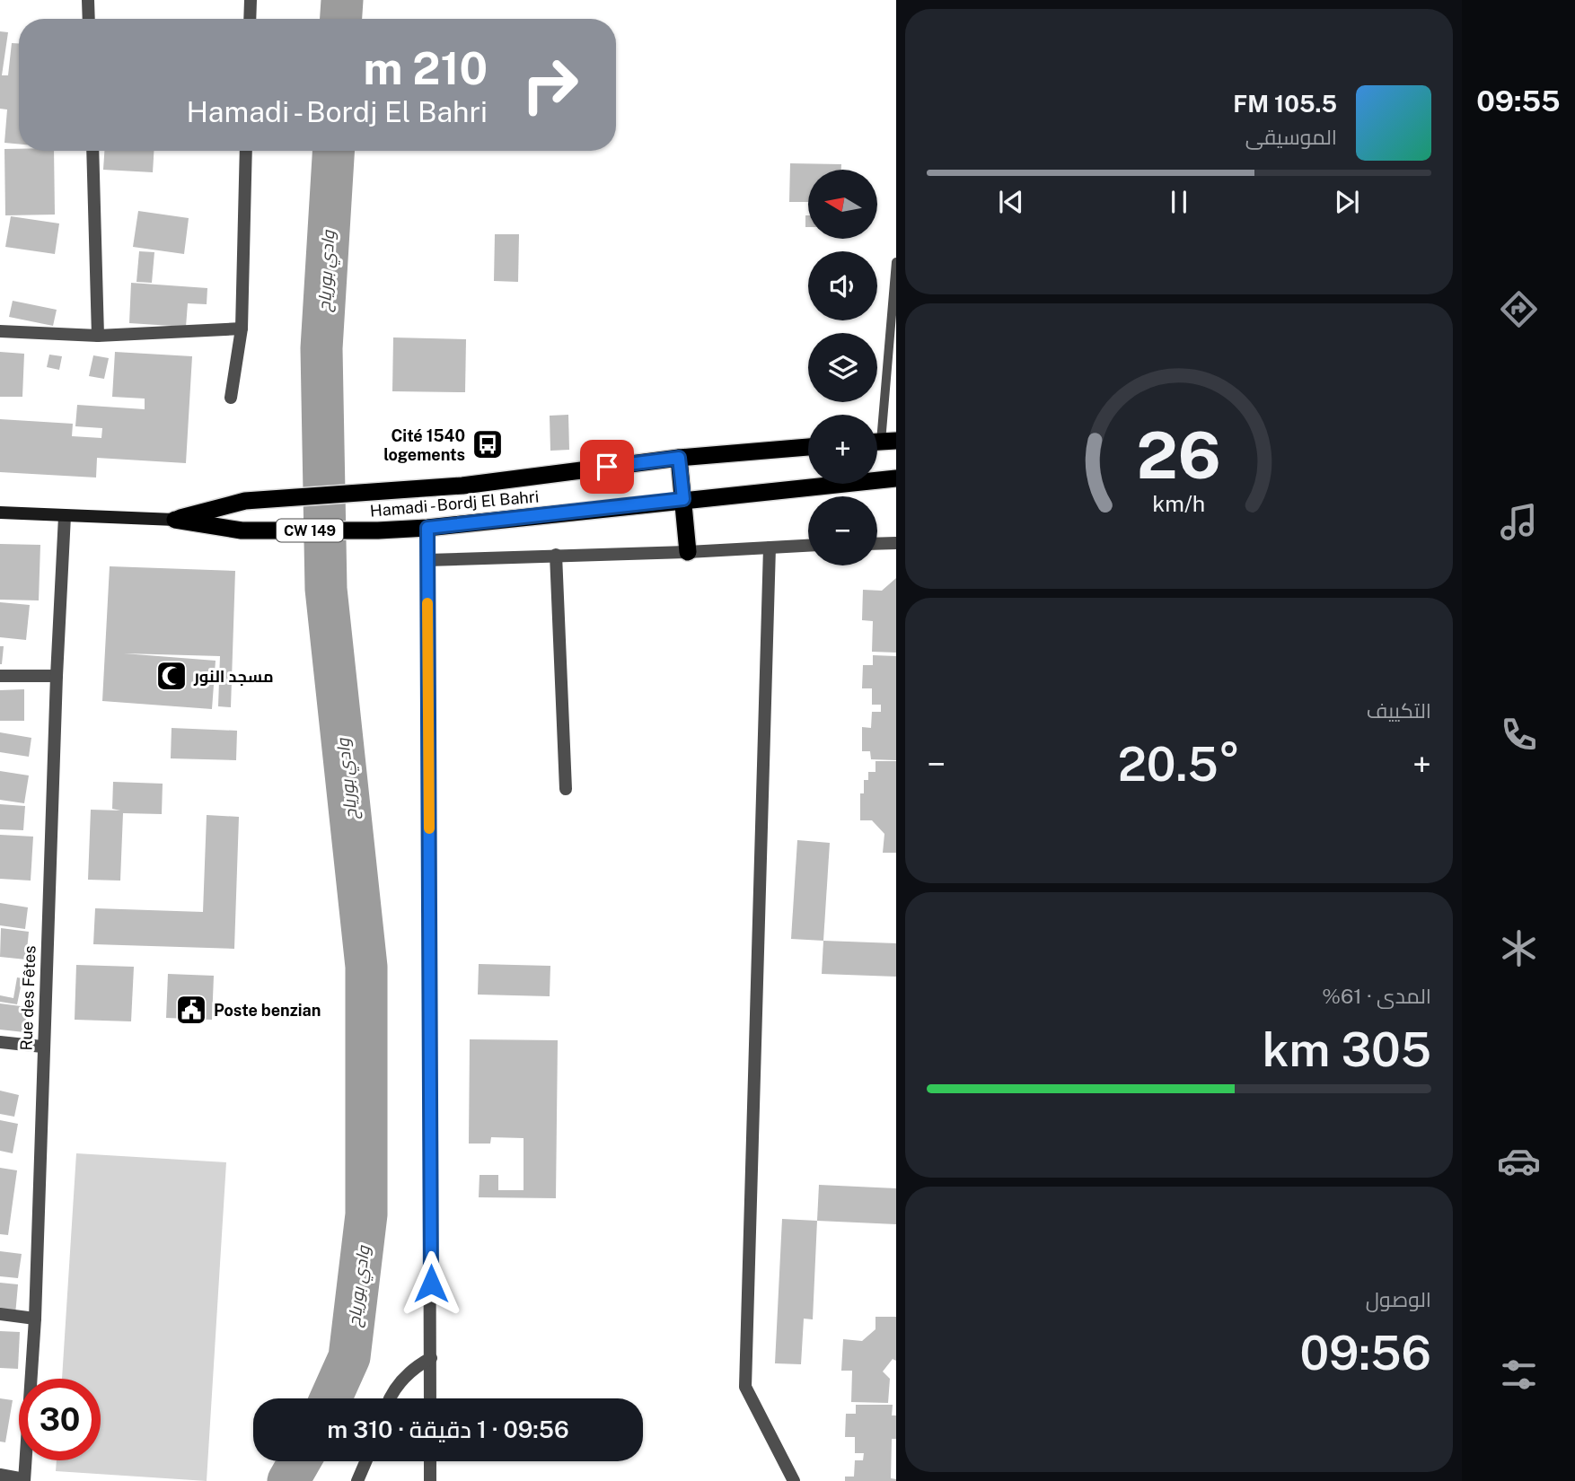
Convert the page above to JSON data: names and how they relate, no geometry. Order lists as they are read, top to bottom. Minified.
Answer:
{"streets":{"highway":["Hamadi - Bordj El Bahri","CW 149"],"street":["Rue des Fêtes"]},"crossings":[["Hamadi - Bordj El Bahri","CW 149"],["CW 149","Rue des Fêtes"]],"water":["وادي بورياح"],"places":{"bus stop":["Cité 1540 logements"],"mosque":["مسجد النور"],"public building":["Poste benzian"]},"north":"left","page":{"tabs":"09:55","turn":["210 m","Hamadi - Bordj El Bahri"],"song":["105.5 FM","الموسيقى"],"map_buttons":["+","−"],"tile":["التكييف",["المدى · 61%","305 km"],["الوصول","09:56"]],"heat":["−","20.5°","+"],"limit":"30","trip":"09:56 · 1 دقيقة · 310 m","gauge":["26","km/h"]}}
